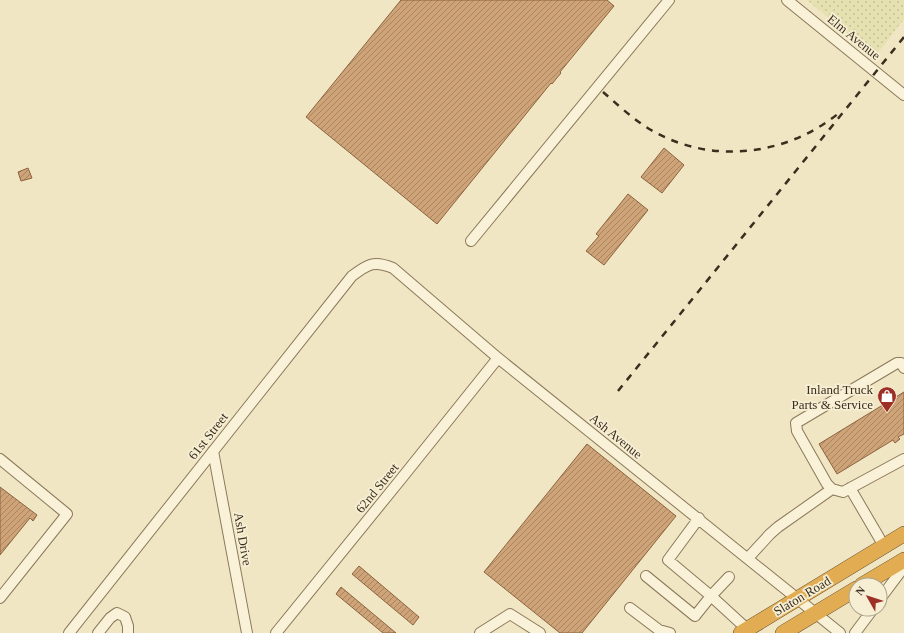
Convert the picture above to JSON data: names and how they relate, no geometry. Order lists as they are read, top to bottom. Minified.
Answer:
{"streets":{"highway":["Slaton Road"],"street":["Elm Avenue","61st Street","Ash Avenue","62nd Street","Ash Drive"]},"crossings":[["61st Street","Ash Avenue"],["61st Street","Ash Drive"],["Ash Avenue","62nd Street"],["Ash Avenue","Slaton Road"]],"places":{"shop":["Inland Truck Parts & Service"]},"north":"top left"}
